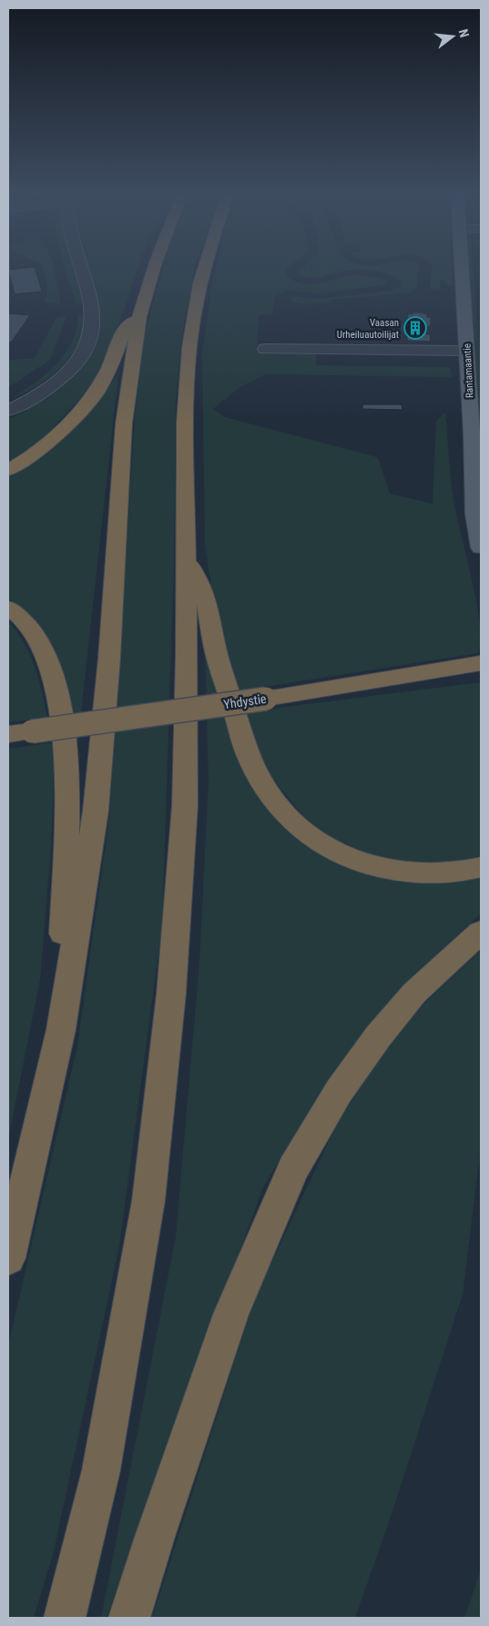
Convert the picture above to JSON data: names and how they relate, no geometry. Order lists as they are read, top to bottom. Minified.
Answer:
{"streets":{"highway":["Yhdystie"],"main road":["Rantamaantie"]},"places":{"building":["Vaasan Urheiluautoilijat"]},"north":"right"}
